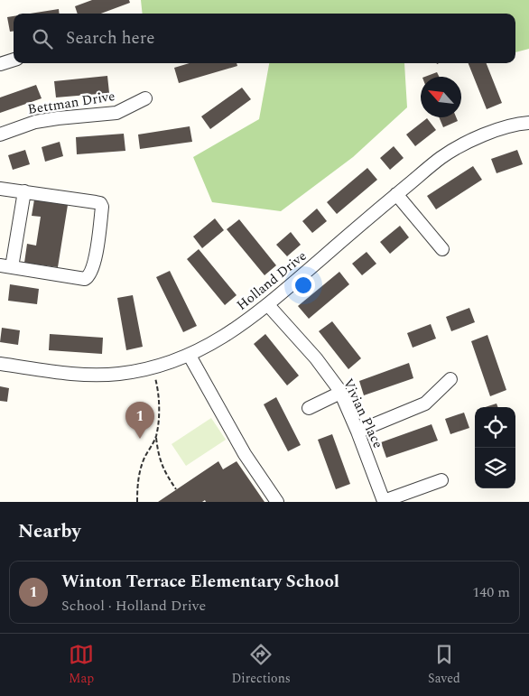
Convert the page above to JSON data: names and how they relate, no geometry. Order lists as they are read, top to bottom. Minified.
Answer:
{"streets":{"street":["Bettman Drive","Holland Drive","Vivian Place"]},"crossings":[["Holland Drive","Vivian Place"]],"north":"top left","page":{"search":"Search here","pins":"1","heading":"Nearby","list":[{"mark":"1","name":"Winton Terrace Elementary School","note":"School · Holland Drive","value":"140 m"}],"nav":["Map","Directions","Saved"]}}
